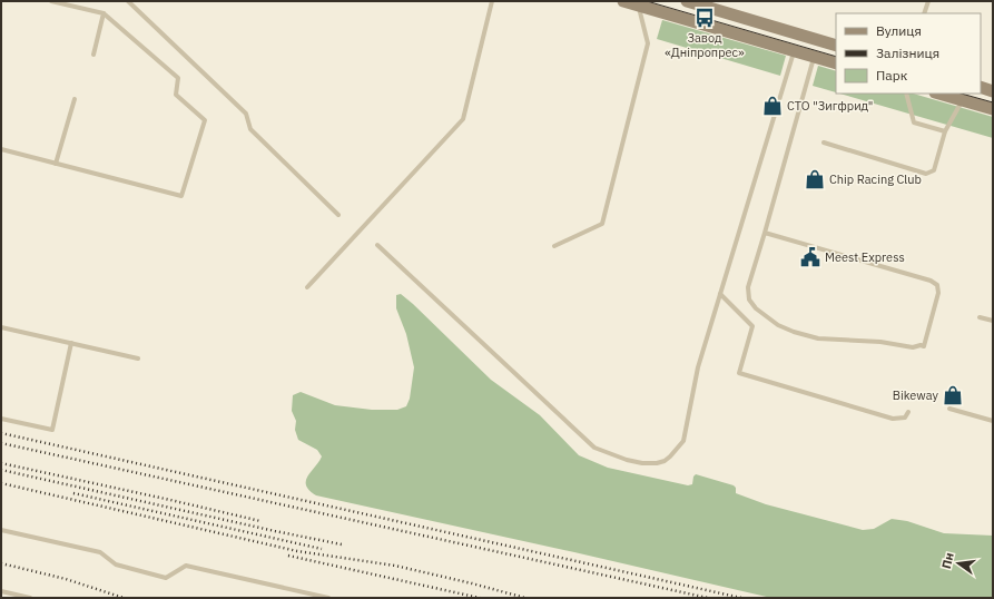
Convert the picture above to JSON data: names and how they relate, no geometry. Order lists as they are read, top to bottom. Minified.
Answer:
{"places":{"bus stop":["Завод «Дніпропрес»"],"shop":["СТО \"Зигфрид\"","Chip Racing Club","Bikeway"],"public building":["Meest Express"]},"legend":["Вулиця","Залізниця","Парк"],"north":"left"}
